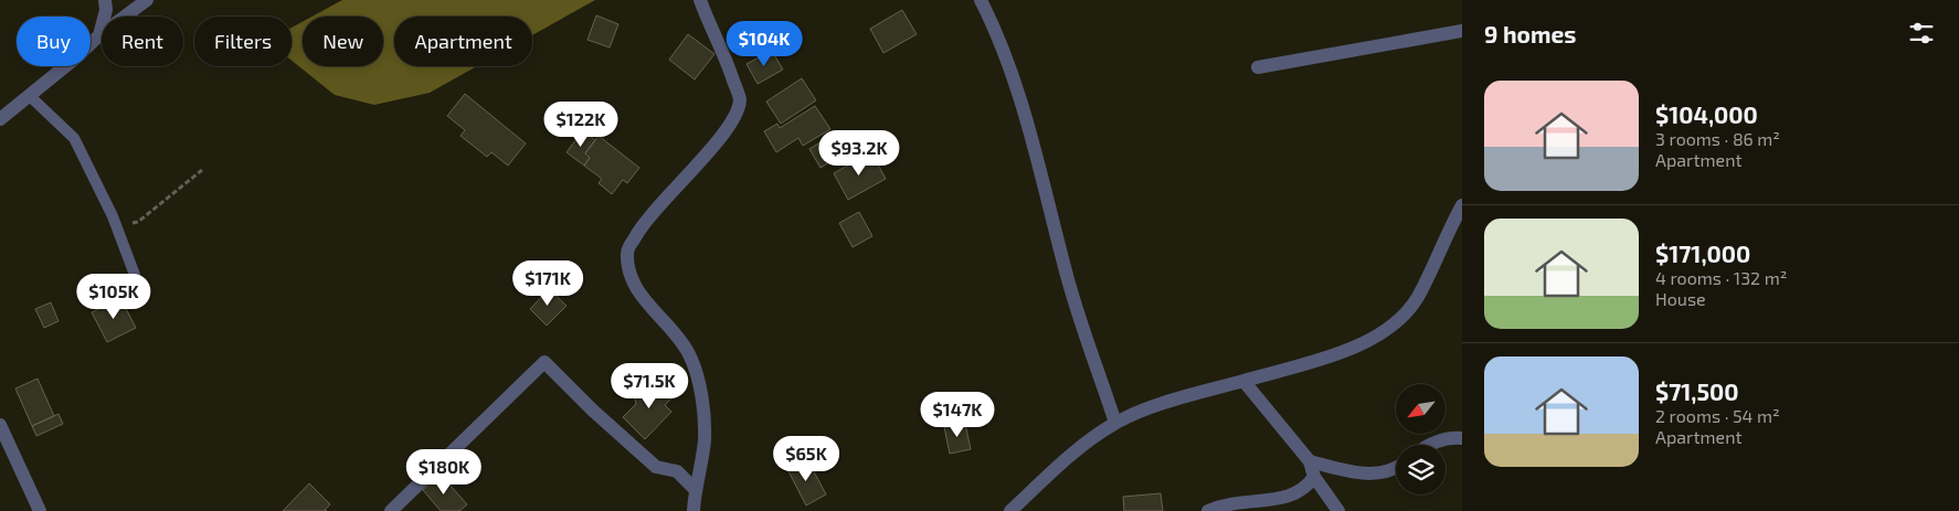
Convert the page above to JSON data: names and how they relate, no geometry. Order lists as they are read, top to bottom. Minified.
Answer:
{"north":"bottom left","page":{"heading":"9 homes","chip":["Buy","Rent","Filters","New","Apartment"],"price":["$104K","$122K","$93.2K","$171K","$105K","$71.5K","$147K","$65K","$180K"],"list":[{"name":"$104,000","note":"3 rooms · 86 m² · Apartment"},{"name":"$171,000","note":"4 rooms · 132 m² · House"},{"name":"$71,500","note":"2 rooms · 54 m² · Apartment"}]}}
